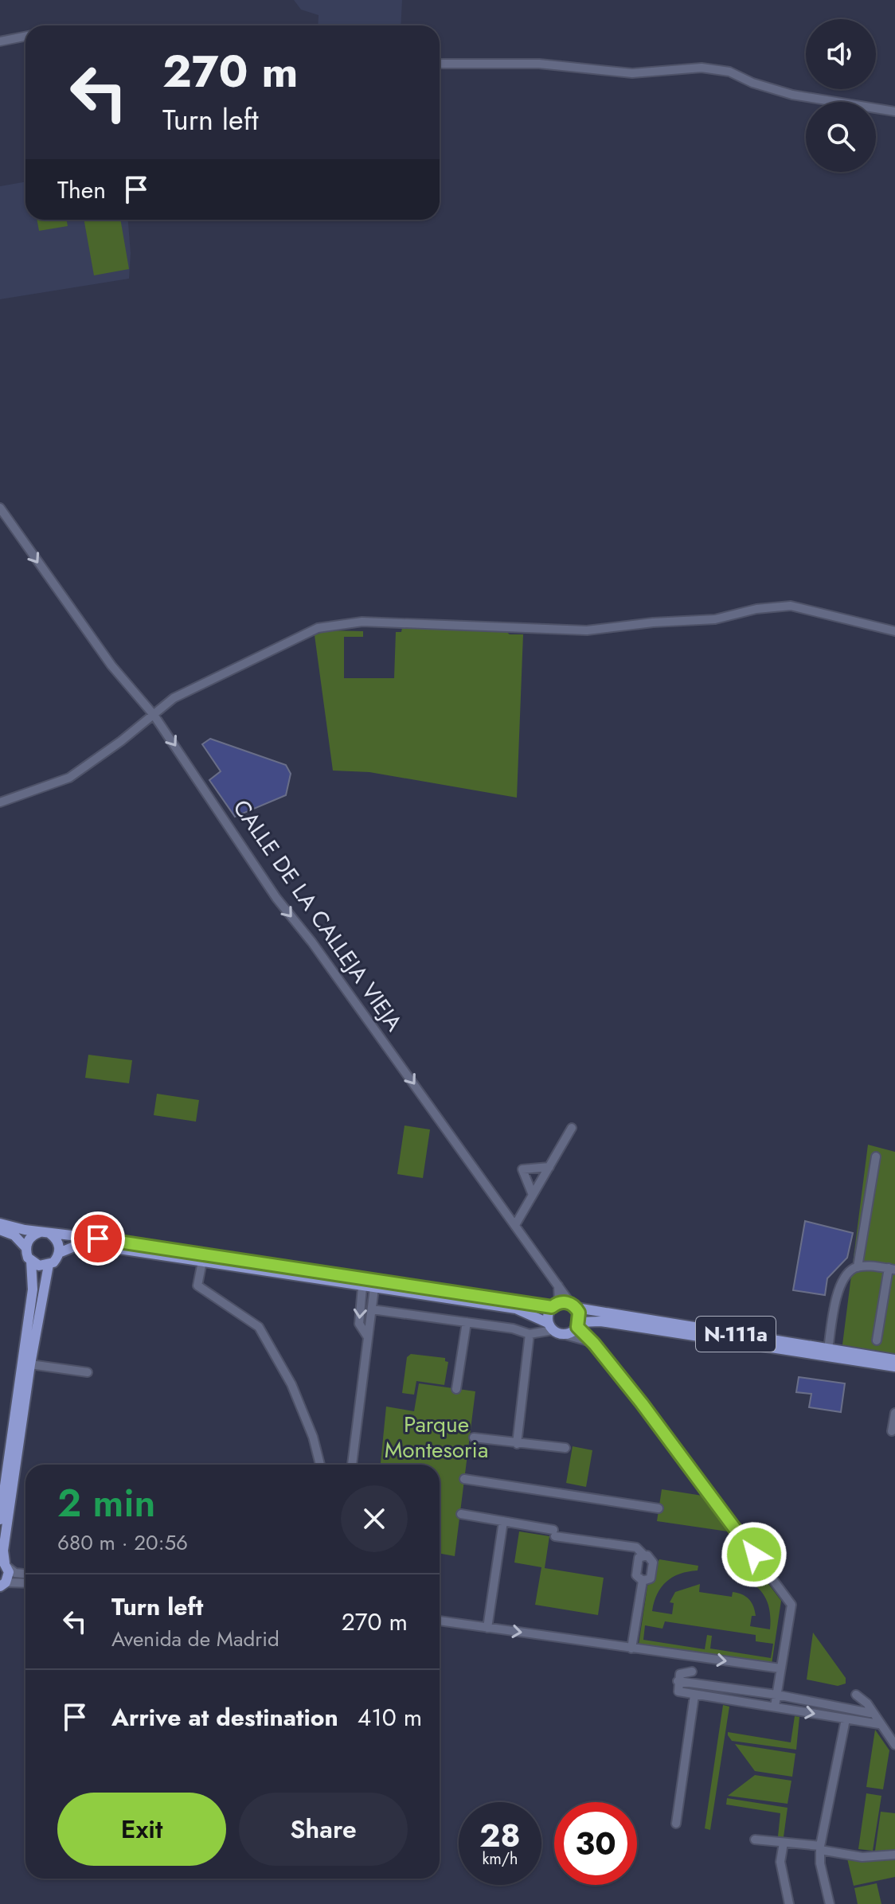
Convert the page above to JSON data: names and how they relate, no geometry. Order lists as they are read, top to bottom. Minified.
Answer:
{"streets":{"main road":["N-111a"],"street":["CALLE DE LA CALLEJA VIEJA"]},"one_way":["CALLE DE LA CALLEJA VIEJA"],"parks":["Parque Montesoria"],"page":{"turn":["270 m","Turn left"],"then":"Then","heading":["2 min","680 m · 20:56"],"list":[{"name":"Turn left","note":"Avenida de Madrid","value":"270 m"},{"name":"Arrive at destination","value":"410 m"}],"buttons":["Exit","Share"],"speed":"28 km/h","limit":"30"}}
